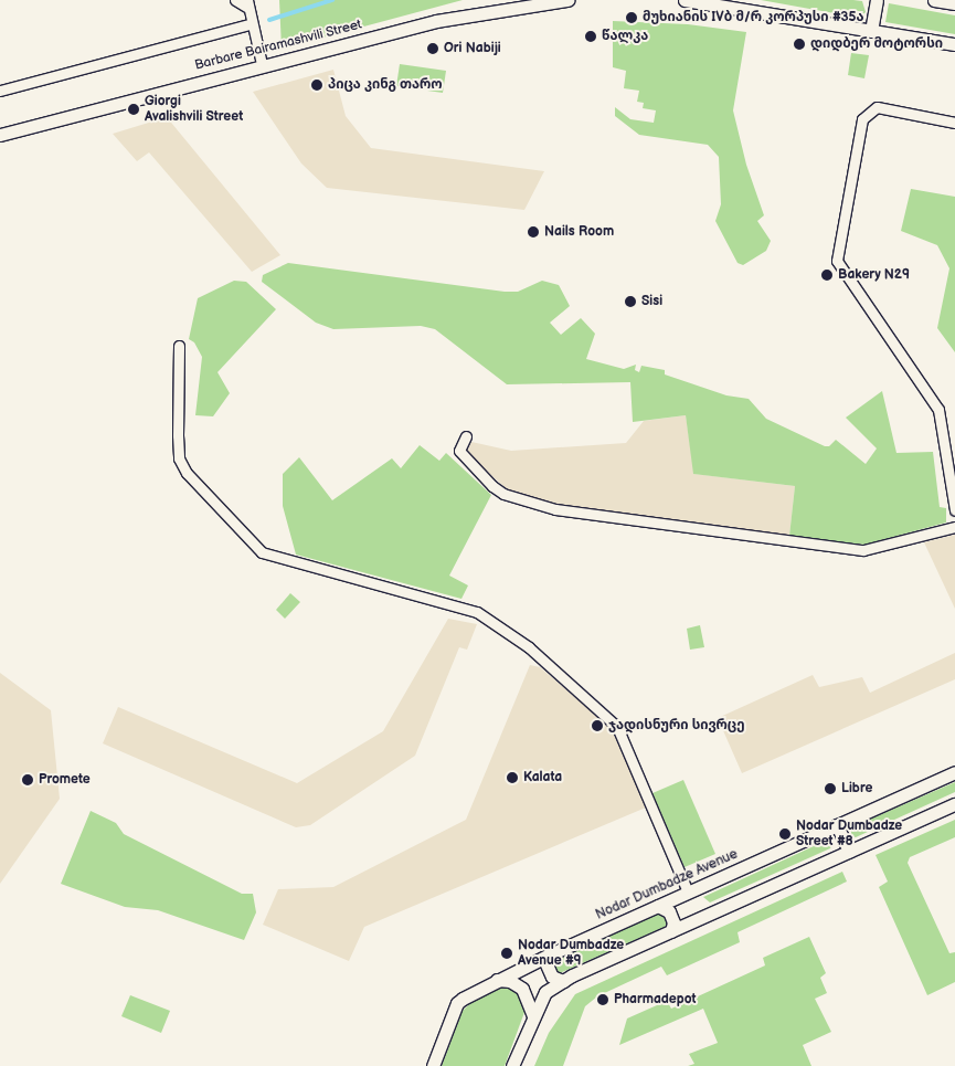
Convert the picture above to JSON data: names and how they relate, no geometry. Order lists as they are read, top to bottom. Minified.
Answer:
{"streets":{"street":["Barbare Bairamashvili Street","Nodar Dumbadze Avenue"]},"places":["მუხიანის IVბ მ/რ კორპუსი #35ა","წალკა","დიდბერ მოტორსი","Ori Nabiji","პიცა კინგ თარო","Giorgi Avalishvili Street","Nails Room","Bakery N29","Sisi","ჯადისნური სივრცე","Kalata","Promete","Libre","Nodar Dumbadze Street #8","Nodar Dumbadze Avenue #9","Pharmadepot"]}
